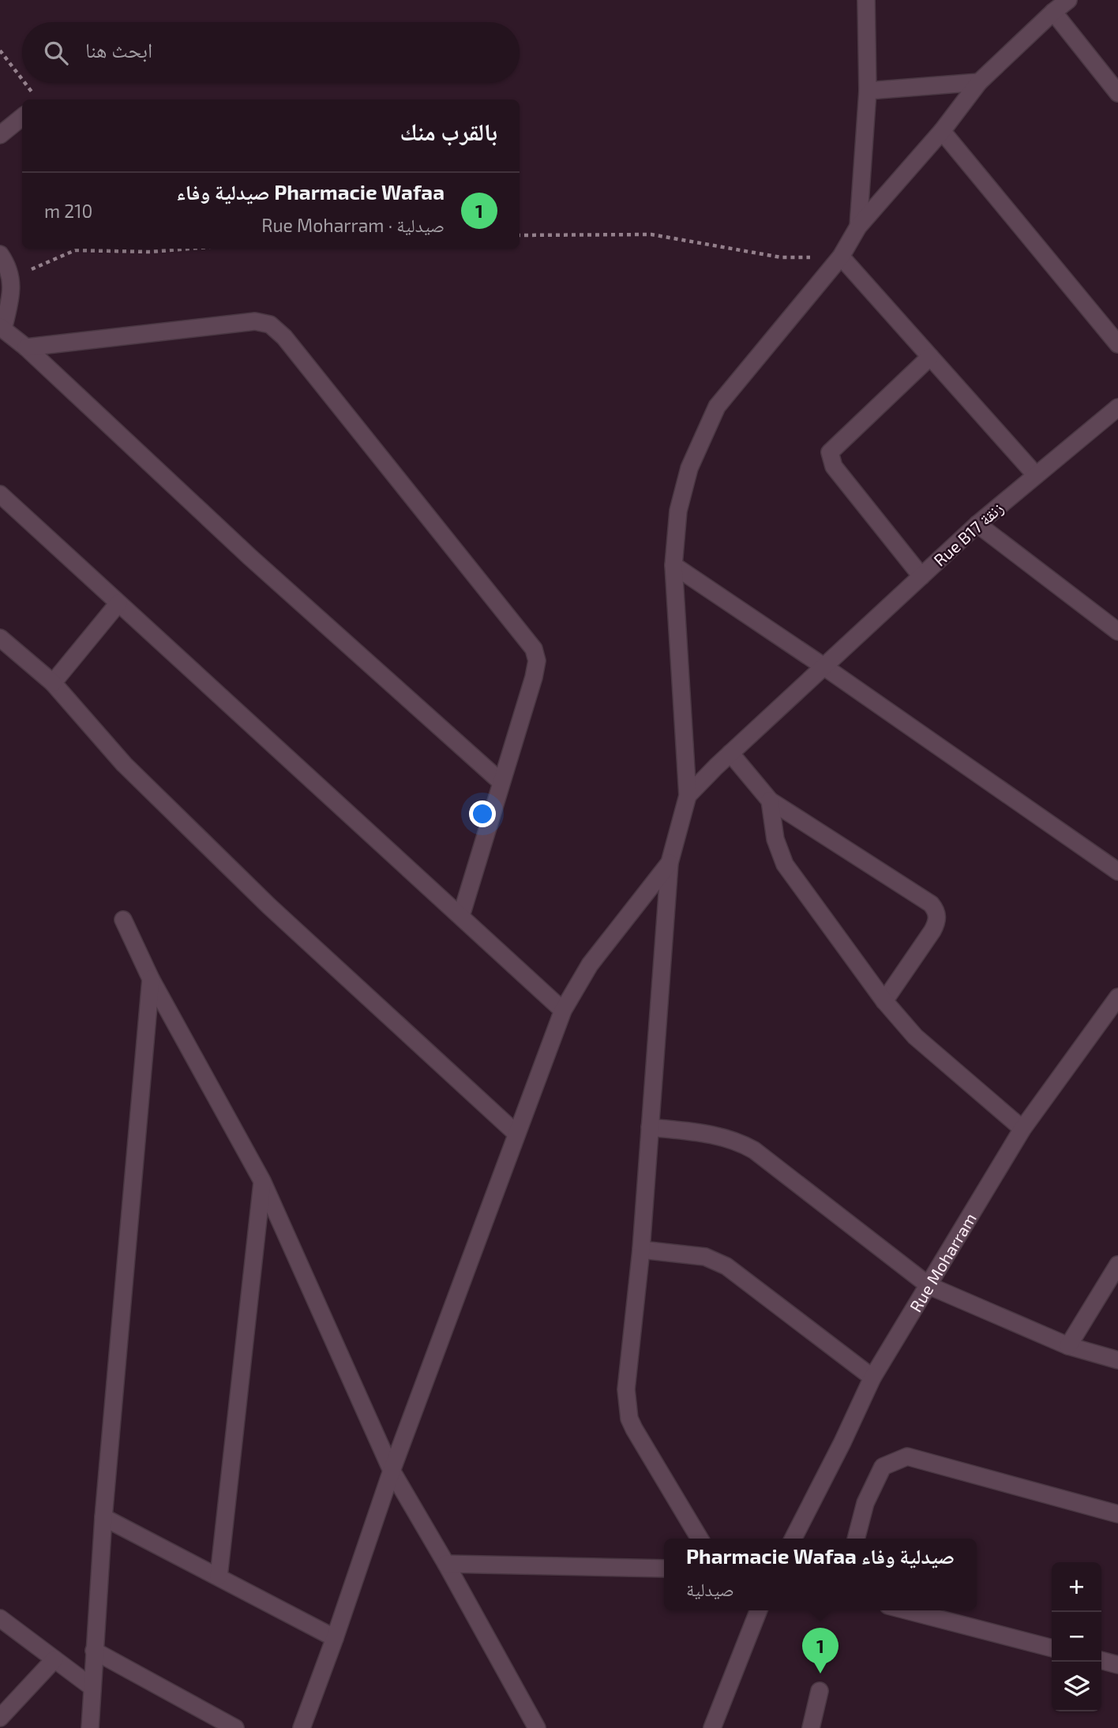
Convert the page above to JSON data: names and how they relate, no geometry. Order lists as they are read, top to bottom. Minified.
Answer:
{"streets":{"street":["Rue B17 زنقة","Rue Moharram"]},"page":{"search":"ابحث هنا","heading":"بالقرب منك","list":[{"mark":"1","name":"Pharmacie Wafaa صيدلية وفاء","note":"صيدلية · Rue Moharram","value":"210 m"}],"popup":["Pharmacie Wafaa صيدلية وفاء","صيدلية"],"map_buttons":["+","−"],"pins":"1"}}
